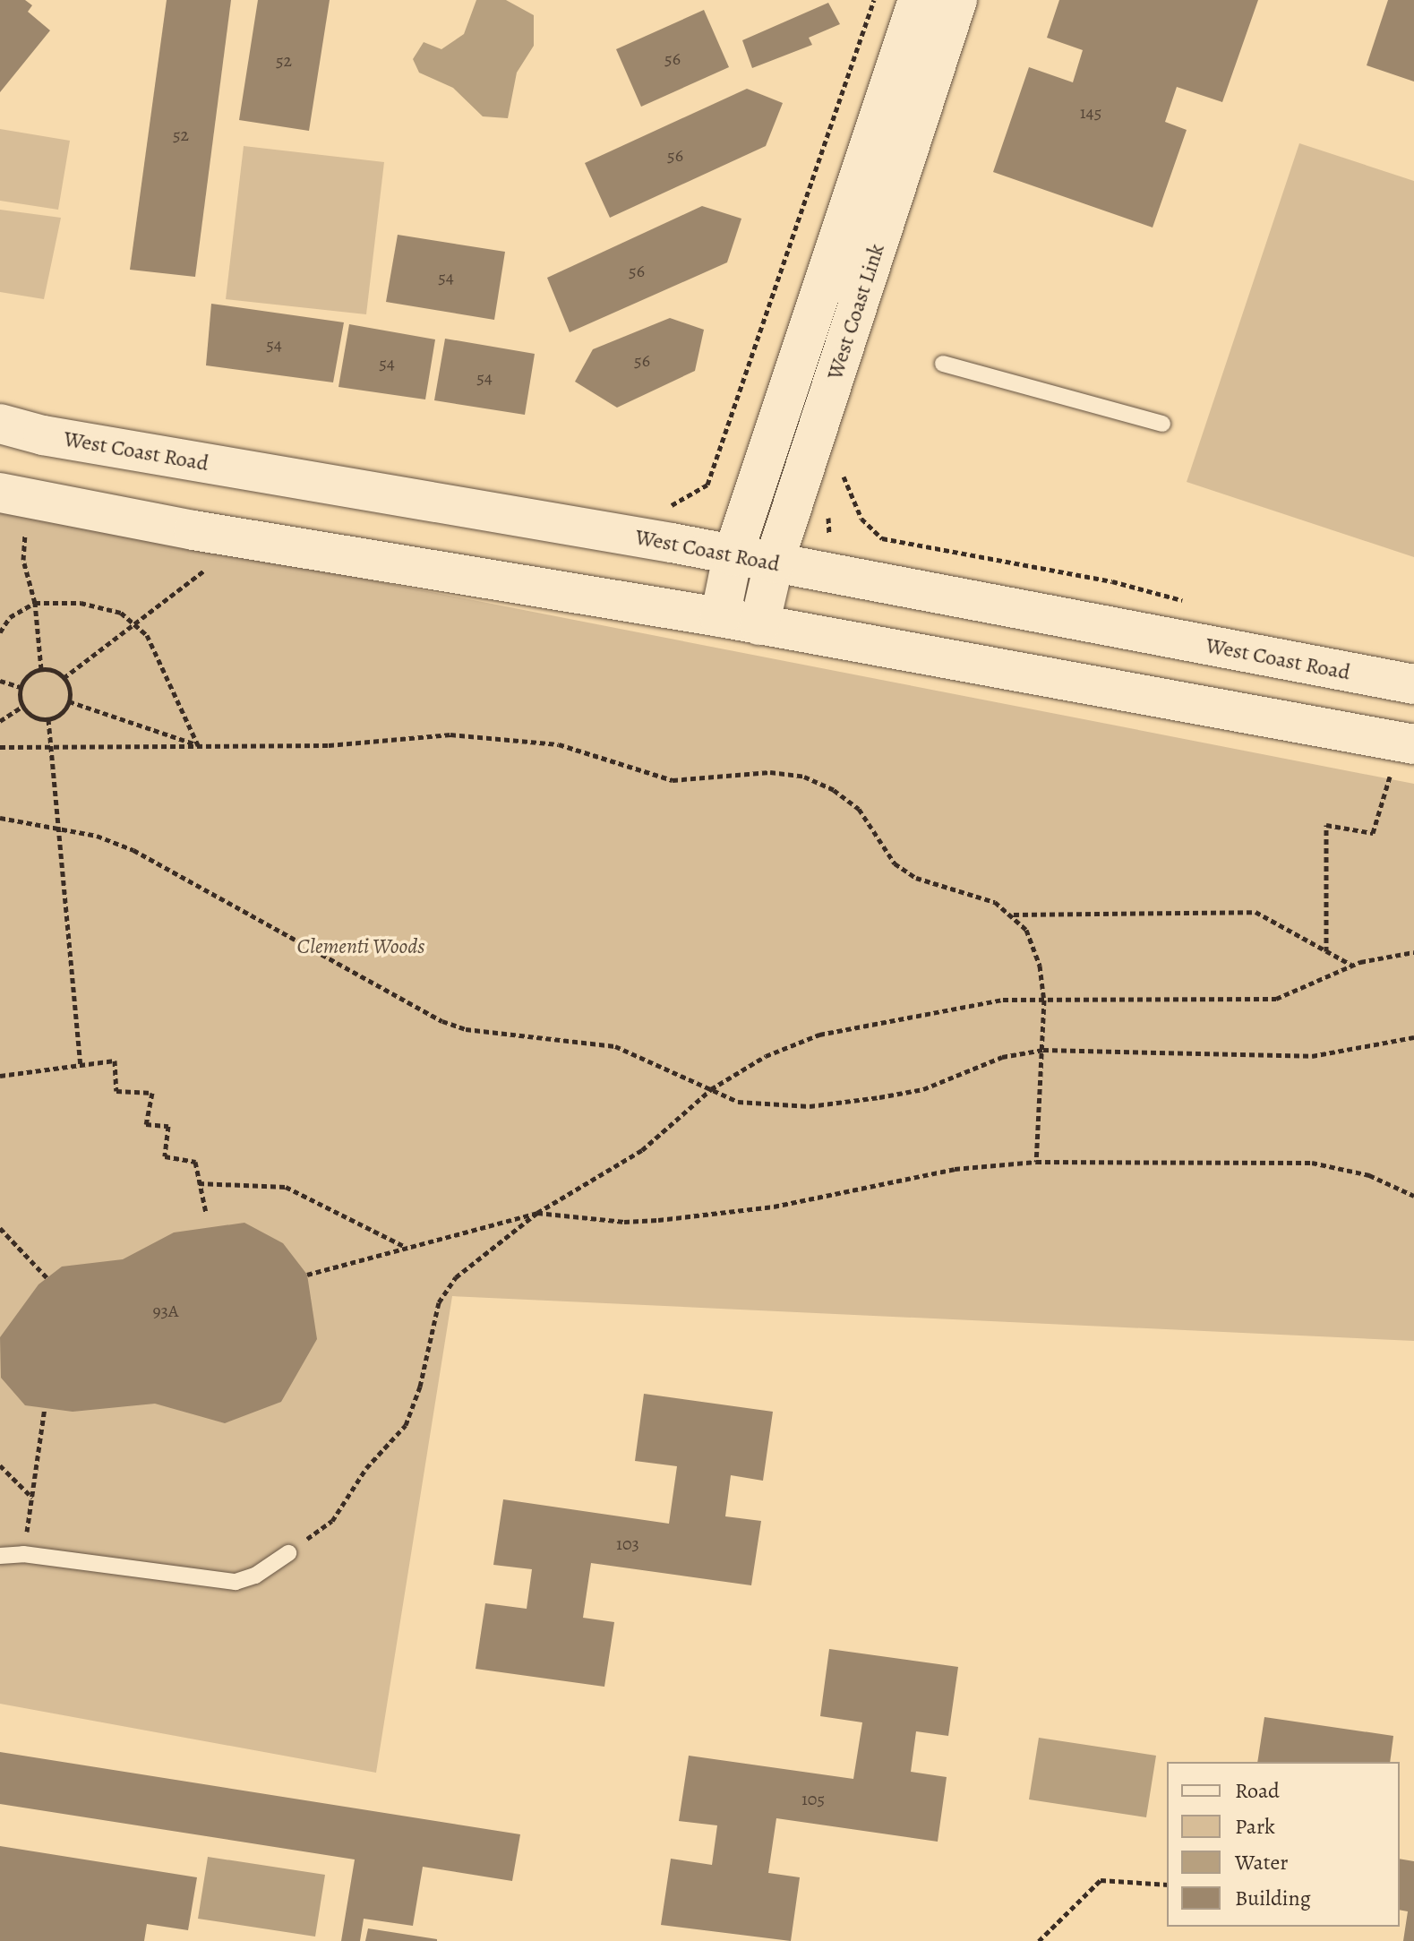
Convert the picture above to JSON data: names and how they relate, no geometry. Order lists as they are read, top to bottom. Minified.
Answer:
{"streets":{"main road":["West Coast Link","West Coast Road"]},"crossings":[["West Coast Link","West Coast Road"]],"parks":["Clementi Woods"],"house_numbers":["56","52","145","52","56","56","54","54","56","54","54","93A","103","105"],"legend":["Road","Park","Water","Building"]}
